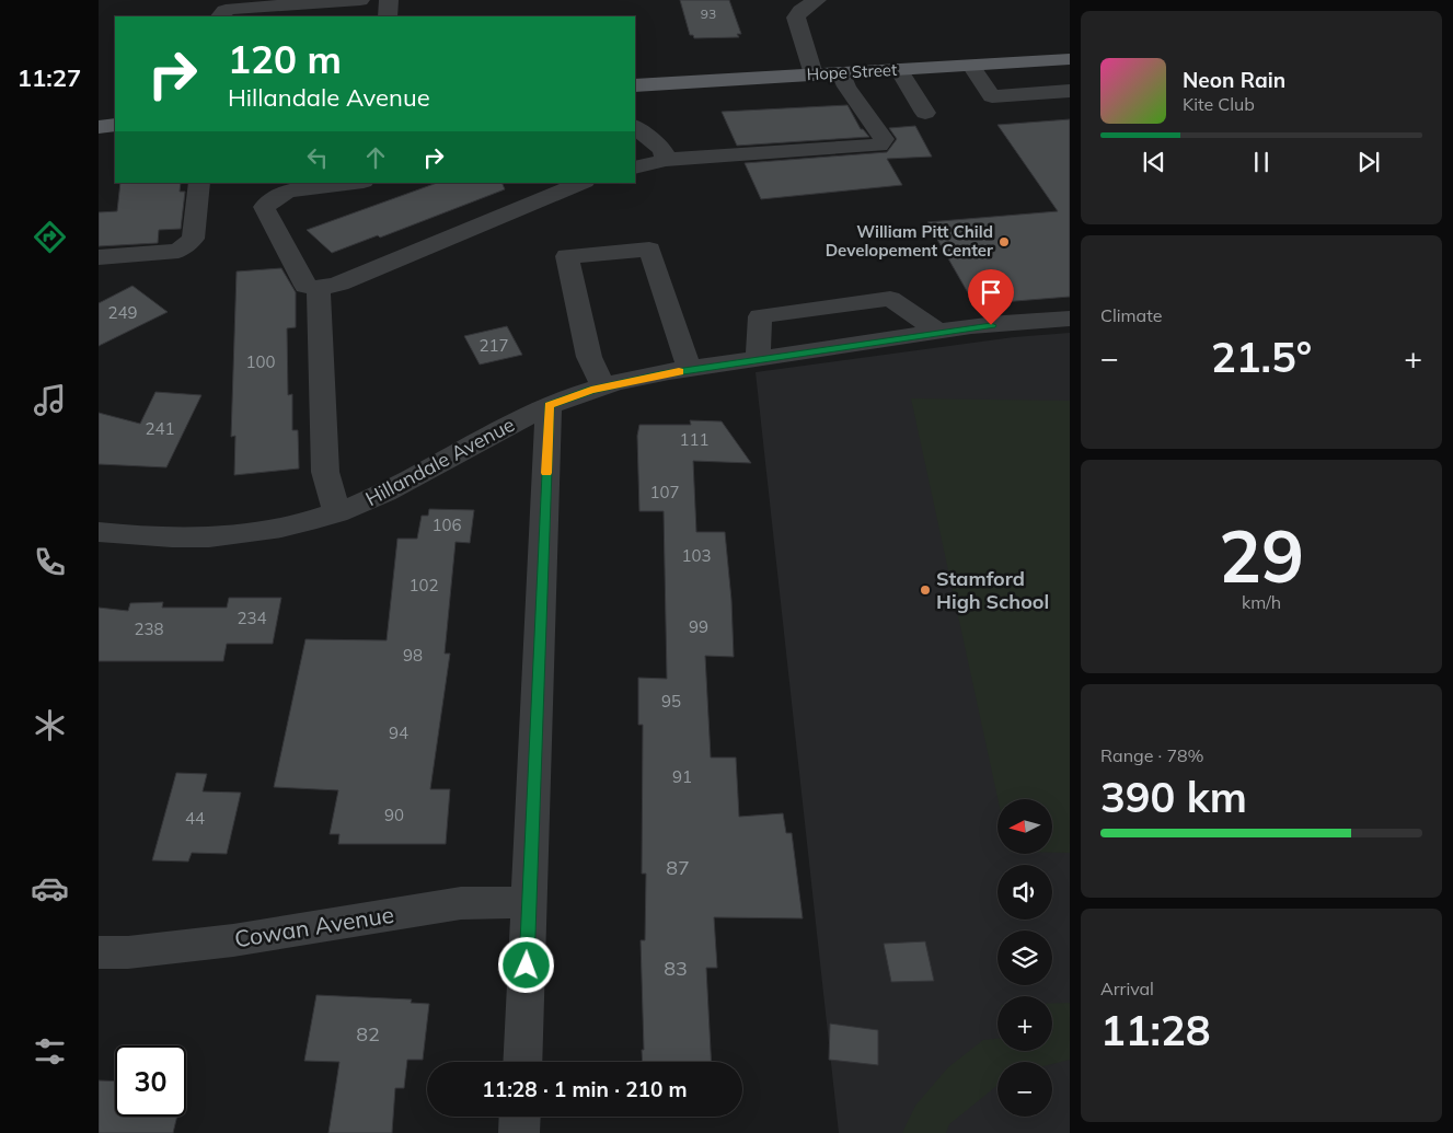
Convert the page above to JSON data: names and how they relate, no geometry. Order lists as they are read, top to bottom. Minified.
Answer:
{"streets":{"main road":["Hope Street"],"street":["Hillandale Avenue","Cowan Avenue"]},"places":["William Pitt Child Developement Center","Stamford High School"],"house_numbers":["93","249","217","100","241","111","107","106","103","102","234","99","238","98","95","94","91","90","44","87","83","82"],"north":"left","page":{"tabs":"11:27","turn":["120 m","Hillandale Avenue"],"song":["Neon Rain","Kite Club"],"tile":["Climate",["29","km/h"],["Range · 78%","390 km"],["Arrival","11:28"]],"heat":["−","21.5°","+"],"map_buttons":["+","−"],"limit":"30","trip":"11:28 · 1 min · 210 m"}}
